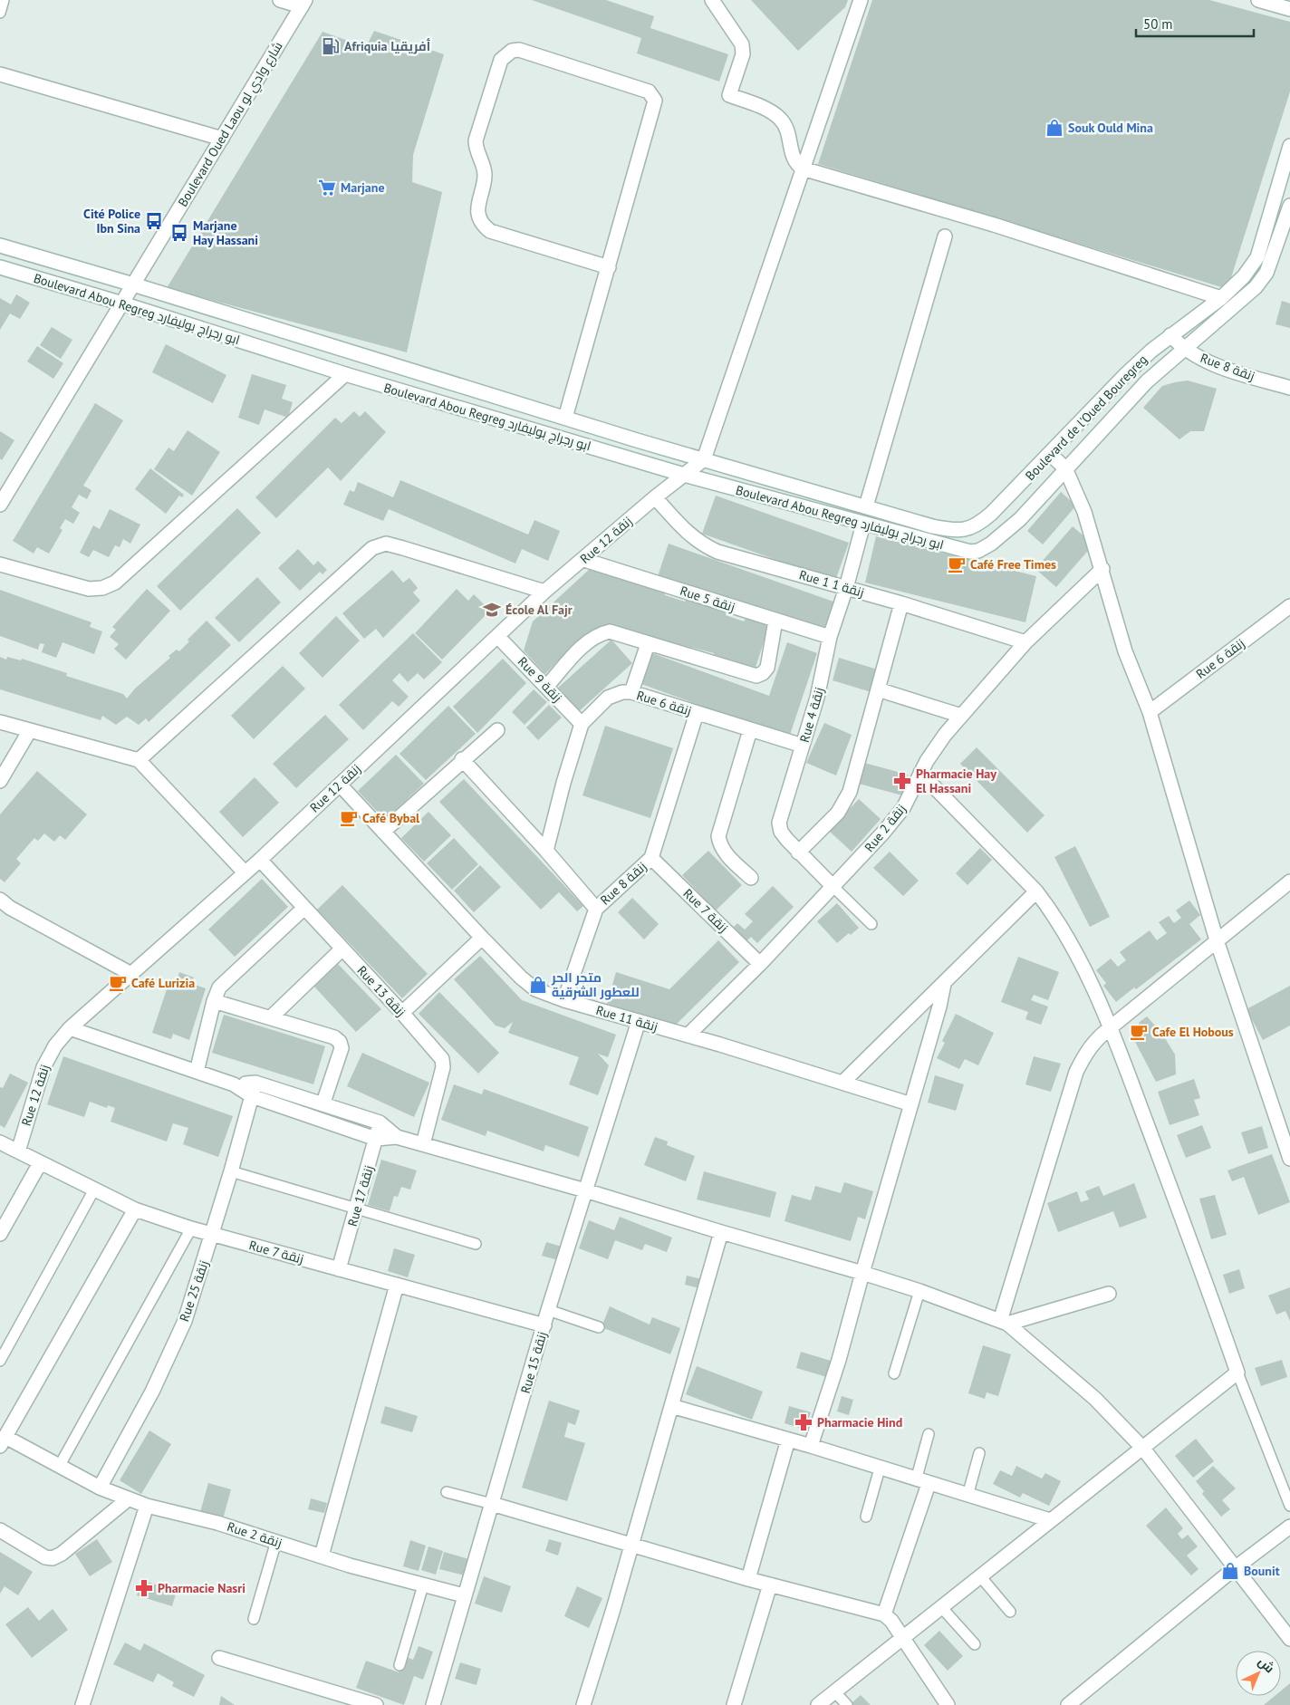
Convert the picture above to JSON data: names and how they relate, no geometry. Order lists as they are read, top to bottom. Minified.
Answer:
{"streets":{"street":["Boulevard Oued Laou شارع وادي لو","Boulevard Abou Regreg ابو رجراج بوليفارد","Rue 8 زنقة","Boulevard de l'Oued Bouregreg","Rue 12 زنقة","Rue 1 زنقة 1","Rue 5 زنقة","Rue 6 زنقة","Rue 9 زنقة","Rue 4 زنقة","Rue 2 زنقة","Rue 7 زنقة","Rue 13 زنقة","Rue 11 زنقة","Rue 17 زنقة","Rue 25 زنقة","Rue 15 زنقة"]},"crossings":[["Boulevard Oued Laou شارع وادي لو","Boulevard Abou Regreg ابو رجراج بوليفارد"],["Boulevard Abou Regreg ابو رجراج بوليفارد","Boulevard de l'Oued Bouregreg"],["Boulevard Abou Regreg ابو رجراج بوليفارد","Rue 12 زنقة"],["Boulevard Abou Regreg ابو رجراج بوليفارد","Rue 4 زنقة"],["Rue 8 زنقة","Boulevard de l'Oued Bouregreg"],["Rue 8 زنقة","Rue 6 زنقة"],["Rue 8 زنقة","Rue 7 زنقة"],["Rue 8 زنقة","Rue 11 زنقة"],["Rue 12 زنقة","Rue 1 زنقة 1"],["Rue 12 زنقة","Rue 5 زنقة"],["Rue 12 زنقة","Rue 9 زنقة"],["Rue 12 زنقة","Rue 7 زنقة"],["Rue 12 زنقة","Rue 13 زنقة"],["Rue 12 زنقة","Rue 11 زنقة"],["Rue 1 زنقة 1","Rue 4 زنقة"],["Rue 1 زنقة 1","Rue 2 زنقة"],["Rue 5 زنقة","Rue 4 زنقة"],["Rue 6 زنقة","Rue 9 زنقة"],["Rue 6 زنقة","Rue 4 زنقة"],["Rue 4 زنقة","Rue 2 زنقة"],["Rue 2 زنقة","Rue 7 زنقة"],["Rue 2 زنقة","Rue 11 زنقة"],["Rue 2 زنقة","Rue 25 زنقة"],["Rue 2 زنقة","Rue 15 زنقة"],["Rue 7 زنقة","Rue 17 زنقة"],["Rue 7 زنقة","Rue 25 زنقة"],["Rue 7 زنقة","Rue 15 زنقة"],["Rue 11 زنقة","Rue 15 زنقة"]],"places":{"fuel station":["Afriquia أفريقيا"],"shop":["Souk Ould Mina","متجر الحر للعطور الشرقية","Bounit"],"supermarket":["Marjane"],"bus stop":["Cité Police Ibn Sina","Marjane Hay Hassani"],"cafe":["Café Free Times","Café Bybal","Café Lurizia","Cafe El Hobous"],"school or university":["École Al Fajr"],"pharmacy":["Pharmacie Hay El Hassani","Pharmacie Hind","Pharmacie Nasri"]},"scale_bar":"50 m","north":"top right"}
